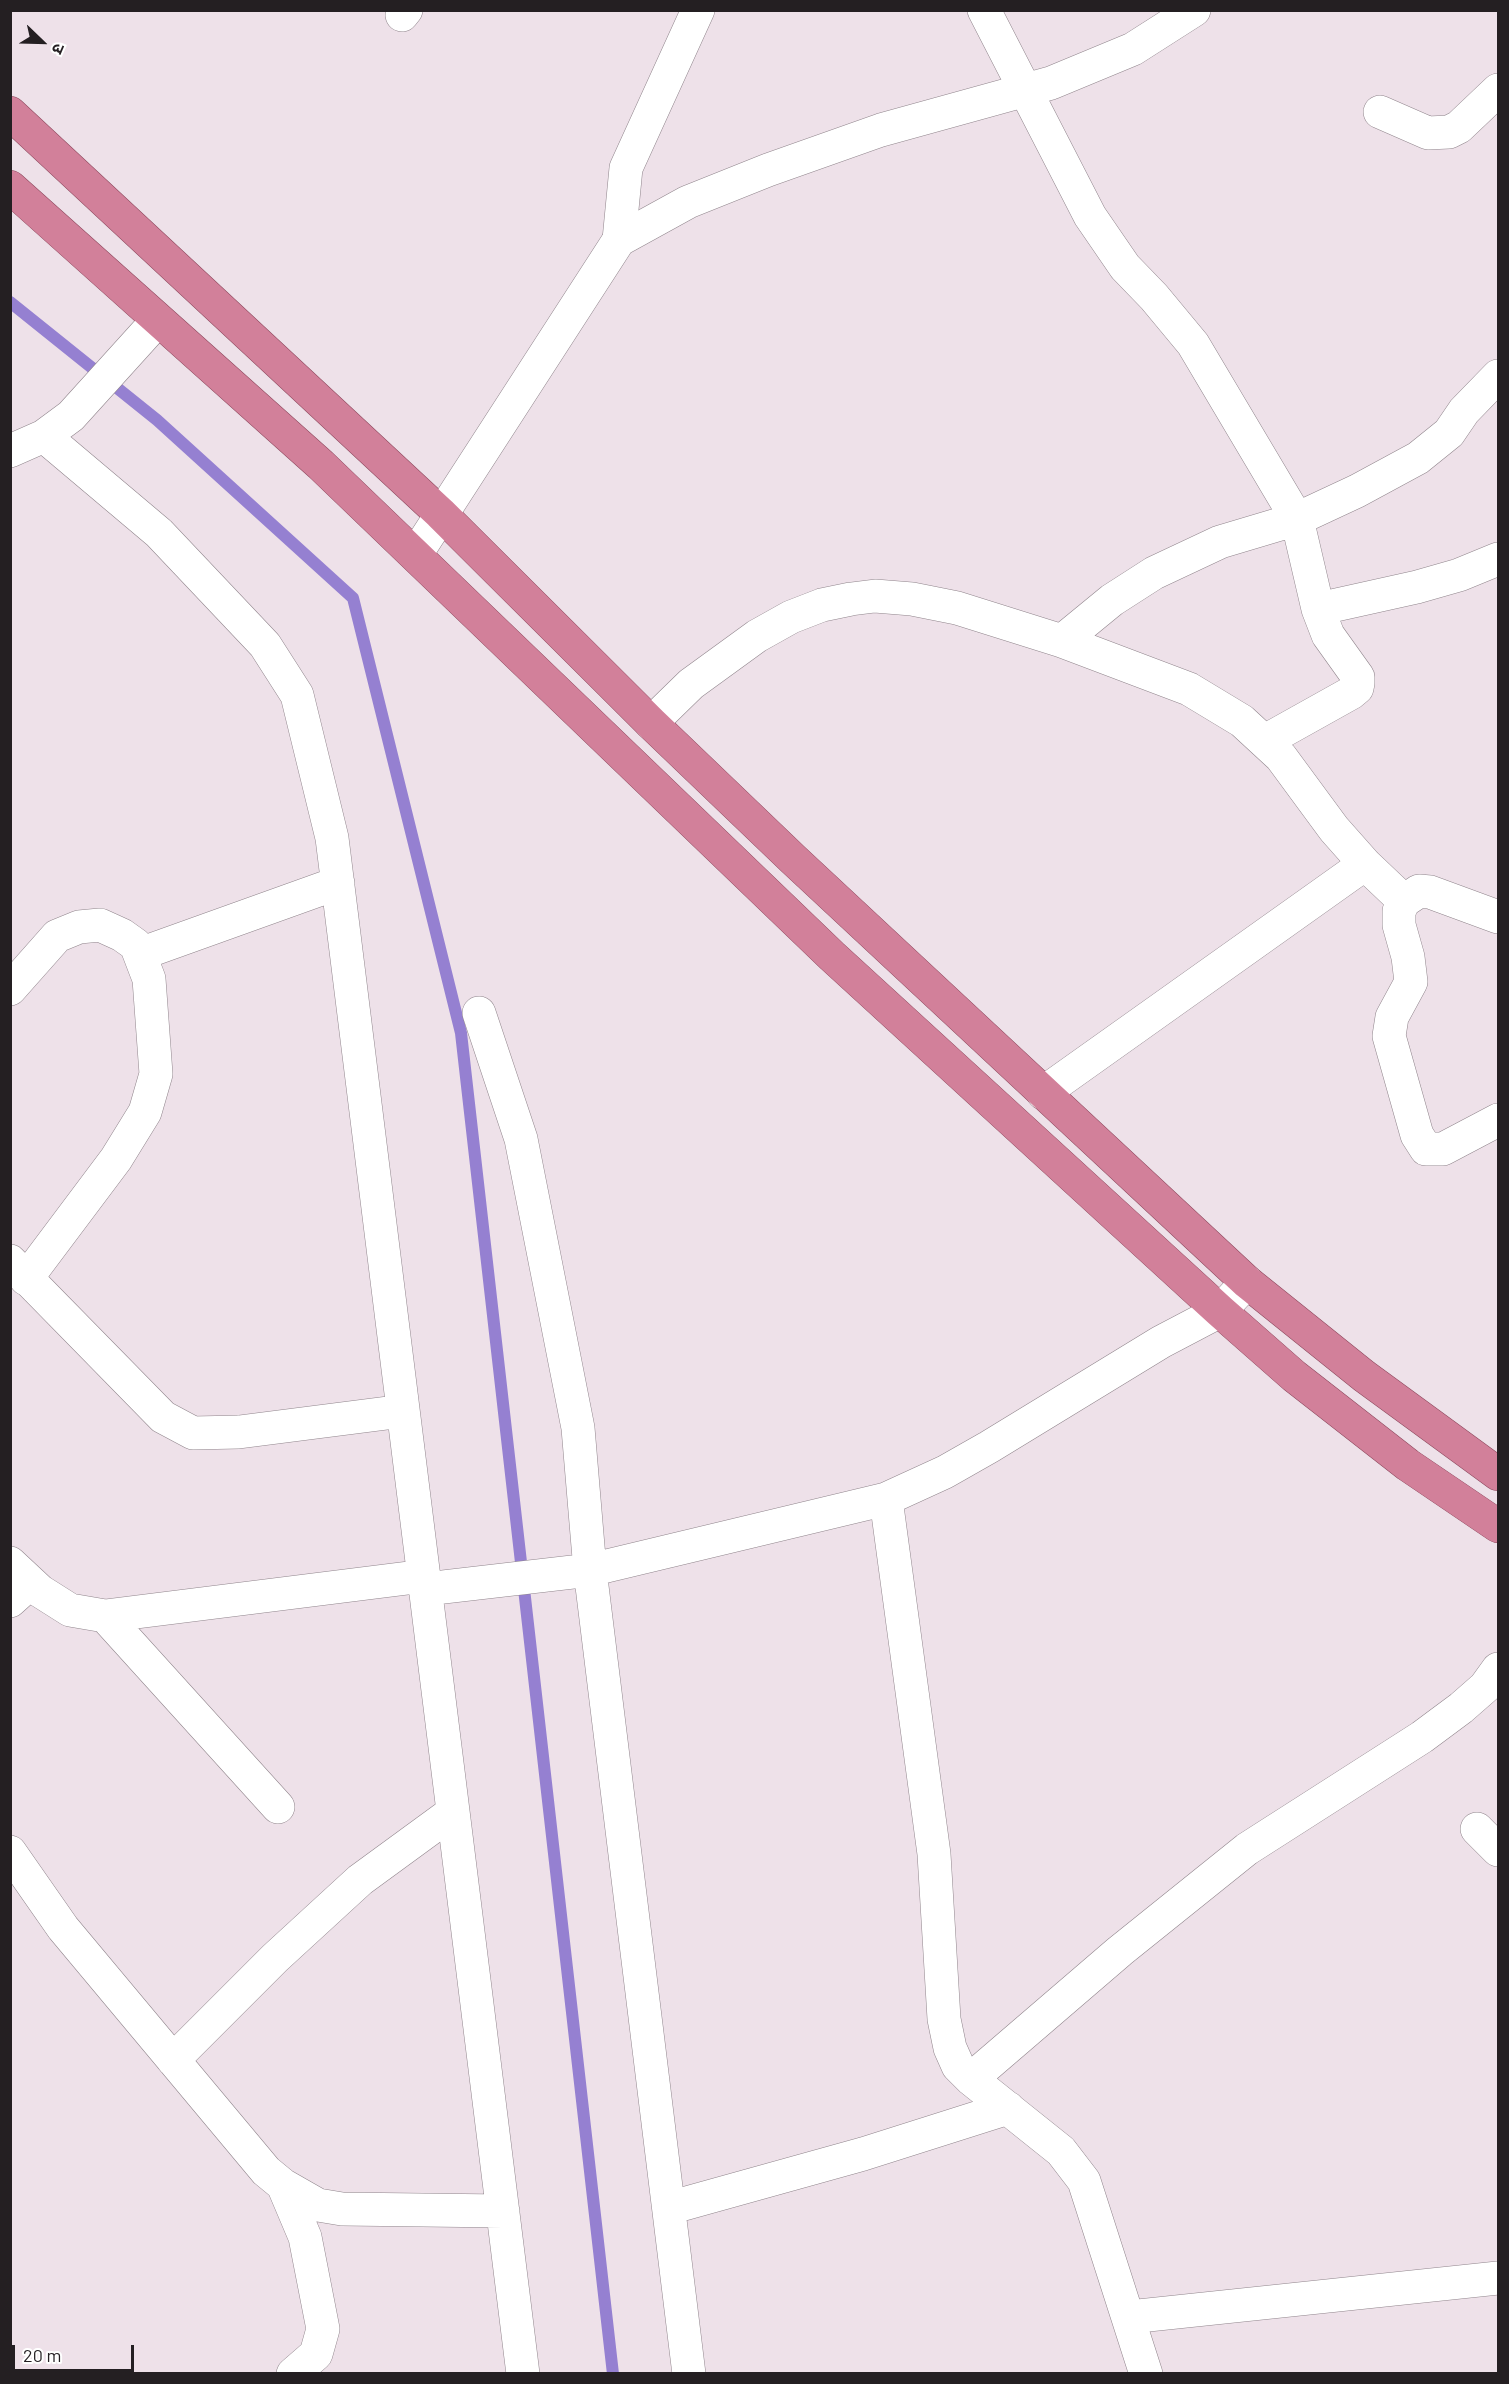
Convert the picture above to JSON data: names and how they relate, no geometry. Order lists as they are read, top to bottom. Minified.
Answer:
{"scale_bar":"20 m","north":"bottom right"}
